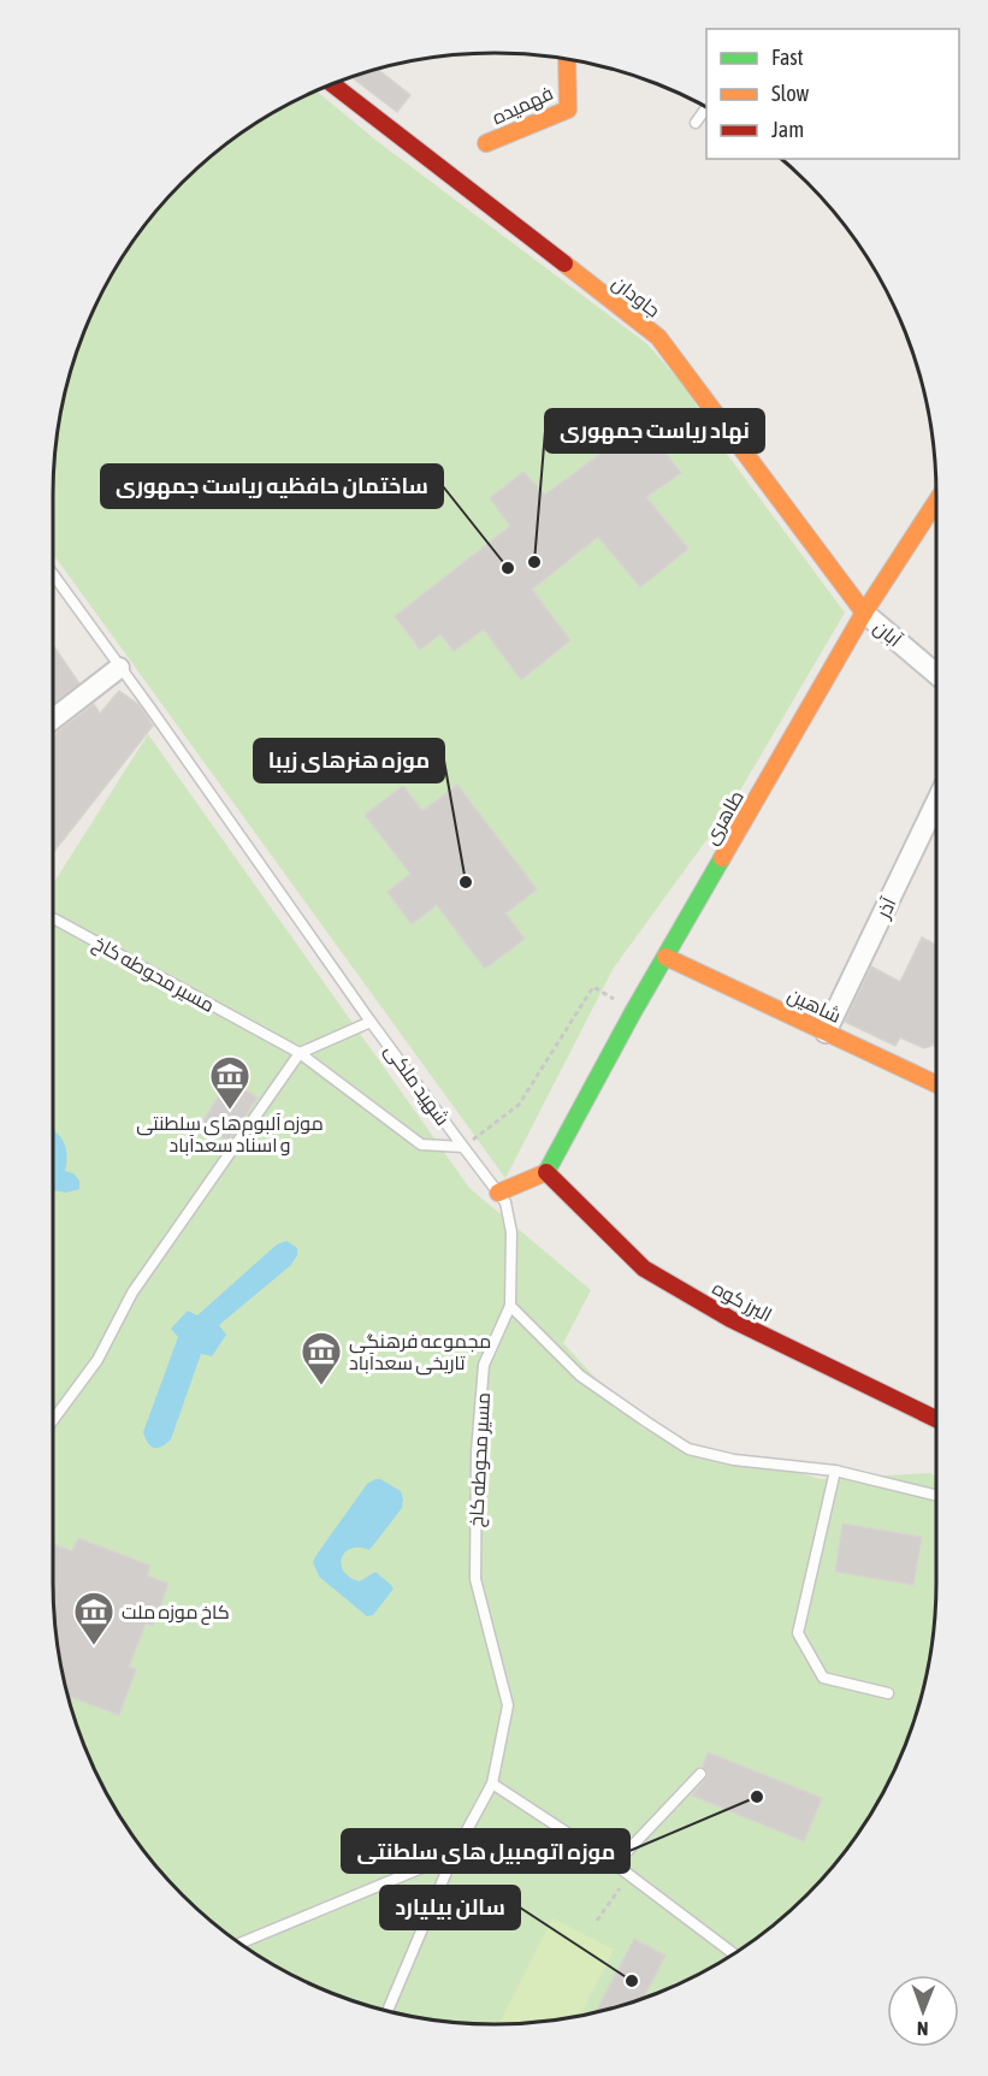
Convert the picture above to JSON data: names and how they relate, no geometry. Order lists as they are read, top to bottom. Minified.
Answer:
{"streets":{"street":["فهمیده","جاودان","آبان","طاهری","آذر","شاهین","البرز کوه"],"lane":["مسیر محوطه کاخ","شهید ملکی"]},"crossings":[["جاودان","آبان"],["جاودان","طاهری"],["آبان","طاهری"],["طاهری","شاهین"],["طاهری","البرز کوه"],["آذر","شاهین"],["مسیر محوطه کاخ","شهید ملکی"]],"places":{"other":["نهاد ریاست جمهوری","ساختمان حافظیه ریاست جمهوری","موزه هنرهای زیبا","موزه اتومبیل های سلطنتی","سالن بیلیارد"],"museum":["موزه آلبوم‌های سلطنتی و اسناد سعدآباد","مجموعه فرهنگی تاریخی سعدآباد","کاخ موزه ملت"]},"legend":["Fast","Slow","Jam"],"north":"bottom"}
